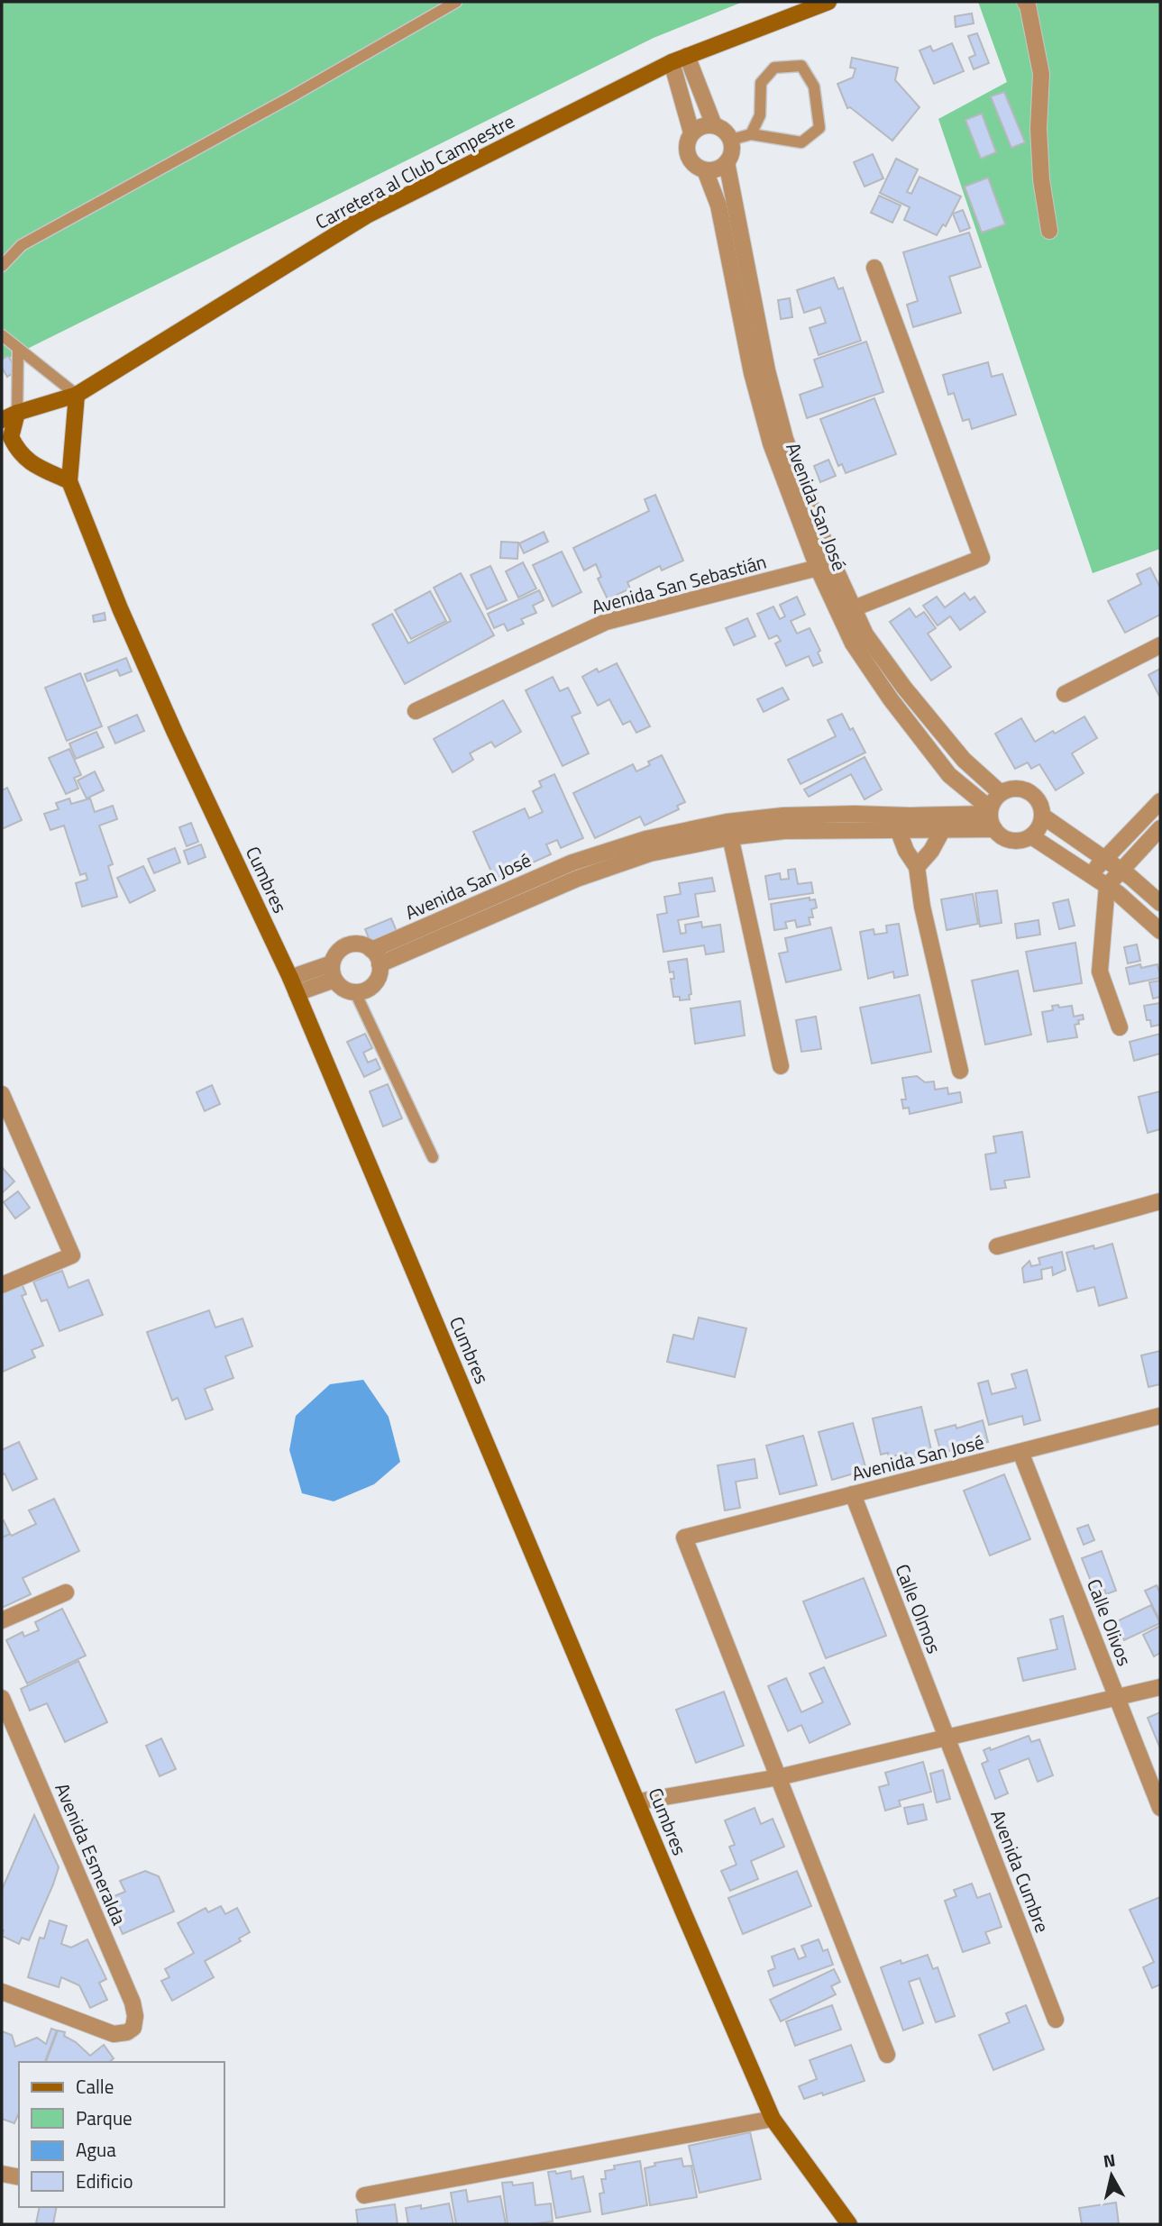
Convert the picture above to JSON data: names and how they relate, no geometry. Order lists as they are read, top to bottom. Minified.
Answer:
{"streets":{"street":["Carretera al Club Campestre","Avenida San José","Avenida San Sebastián","Cumbres","Calle Olmos","Calle Olivos","Avenida Esmeralda","Avenida Cumbre"]},"crossings":[["Carretera al Club Campestre","Cumbres"],["Avenida San José","Avenida San Sebastián"],["Avenida San José","Calle Olmos"],["Avenida San José","Calle Olivos"],["Calle Olmos","Avenida Cumbre"]],"legend":["Calle","Parque","Agua","Edificio"],"north":"top"}
